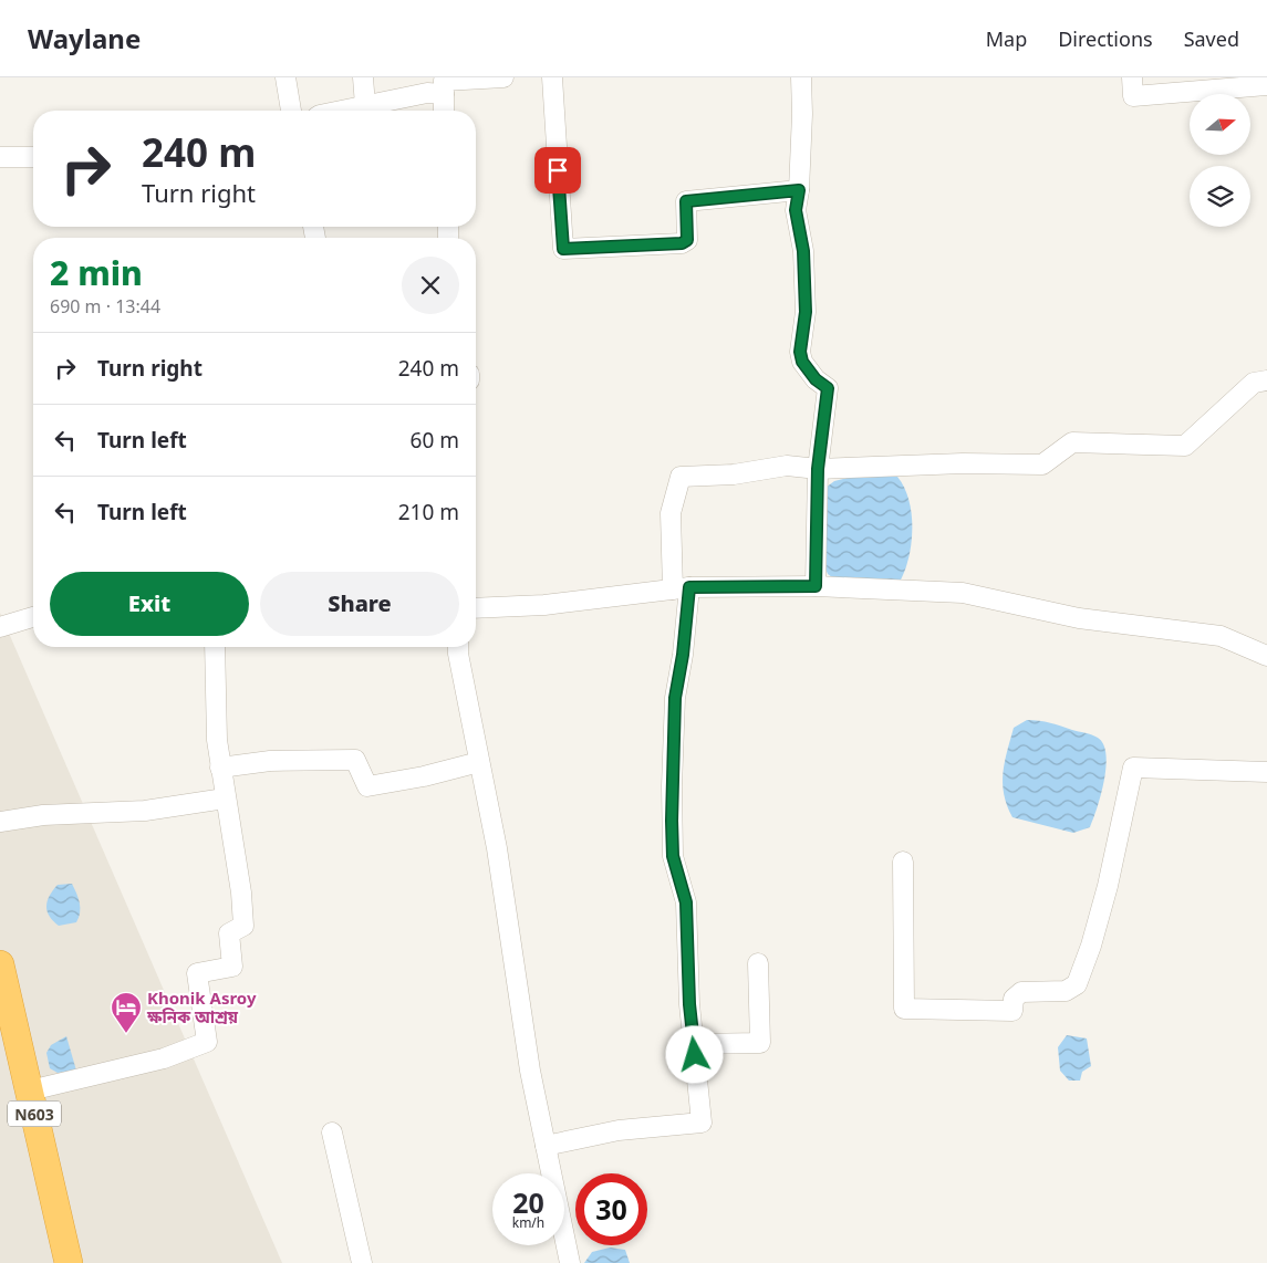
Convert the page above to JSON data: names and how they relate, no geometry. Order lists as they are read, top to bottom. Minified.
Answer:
{"streets":{"highway":["N603"]},"places":{"hotel":["Khonik Asroy ক্ষনিক আশ্রয়"]},"north":"right","page":{"header":"Waylane","nav":["Map","Directions","Saved"],"turn":["240 m","Turn right"],"heading":["2 min","690 m · 13:44"],"list":[{"name":"Turn right","value":"240 m"},{"name":"Turn left","value":"60 m"},{"name":"Turn left","value":"210 m"}],"buttons":["Exit","Share"],"speed":"20 km/h","limit":"30"}}
